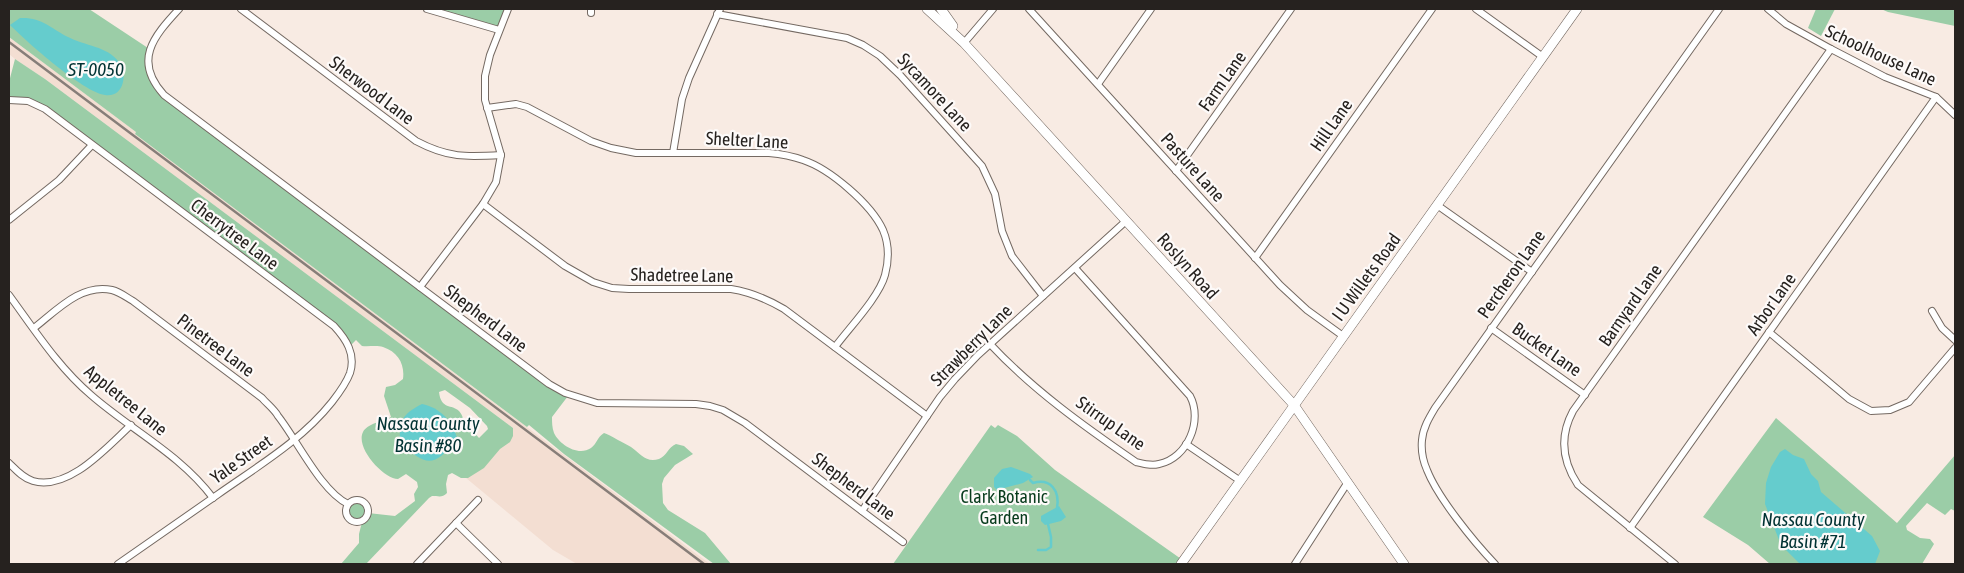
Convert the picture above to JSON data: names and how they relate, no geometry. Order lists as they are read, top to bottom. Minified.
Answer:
{"streets":{"main road":["Roslyn Road","I U Willets Road"],"street":["Schoolhouse Lane","Farm Lane","Sherwood Lane","Sycamore Lane","Hill Lane","Shelter Lane","Pasture Lane","Cherrytree Lane","Percheron Lane","Shadetree Lane","Arbor Lane","Barnyard Lane","Shepherd Lane","Pinetree Lane","Strawberry Lane","Bucket Lane","Appletree Lane","Stirrup Lane","Yale Street"]},"crossings":[["Schoolhouse Lane","Arbor Lane"],["Schoolhouse Lane","Barnyard Lane"],["Farm Lane","Pasture Lane"],["Sycamore Lane","Strawberry Lane"],["Hill Lane","Pasture Lane"],["Shelter Lane","Shadetree Lane"],["Pasture Lane","I U Willets Road"],["Cherrytree Lane","Yale Street"],["Roslyn Road","I U Willets Road"],["Roslyn Road","Strawberry Lane"],["Percheron Lane","Bucket Lane"],["Shadetree Lane","Strawberry Lane"],["Arbor Lane","Barnyard Lane"],["Barnyard Lane","Bucket Lane"],["Shepherd Lane","Strawberry Lane"],["Pinetree Lane","Appletree Lane"],["Pinetree Lane","Yale Street"],["Strawberry Lane","Stirrup Lane"],["Appletree Lane","Yale Street"]],"water":["ST-0050","Nassau County Basin #80","Nassau County Basin #71"],"parks":["Clark Botanic Garden"]}
